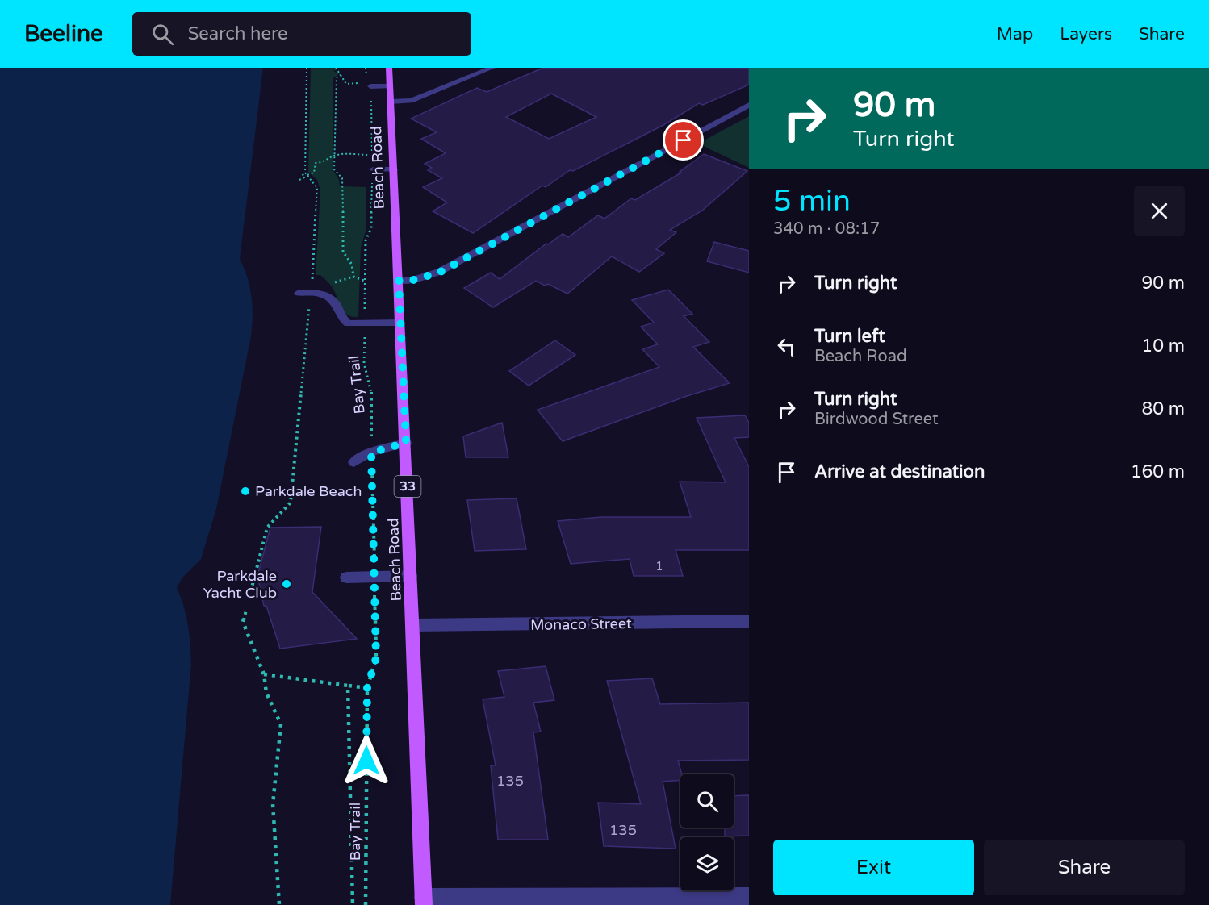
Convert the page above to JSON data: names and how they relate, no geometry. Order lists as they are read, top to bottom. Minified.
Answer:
{"streets":{"main road":["Beach Road","33"],"street":["Monaco Street"],"path":["Bay Trail"]},"crossings":[["Beach Road","Monaco Street"]],"places":["Parkdale Beach","Parkdale Yacht Club"],"house_numbers":["1","135","135"],"page":{"header":"Beeline","search":"Search here","nav":["Map","Layers","Share"],"turn":["90 m","Turn right"],"heading":["5 min","340 m · 08:17"],"list":[{"name":"Turn right","value":"90 m"},{"name":"Turn left","note":"Beach Road","value":"10 m"},{"name":"Turn right","note":"Birdwood Street","value":"80 m"},{"name":"Arrive at destination","value":"160 m"}],"buttons":["Exit","Share"]}}
